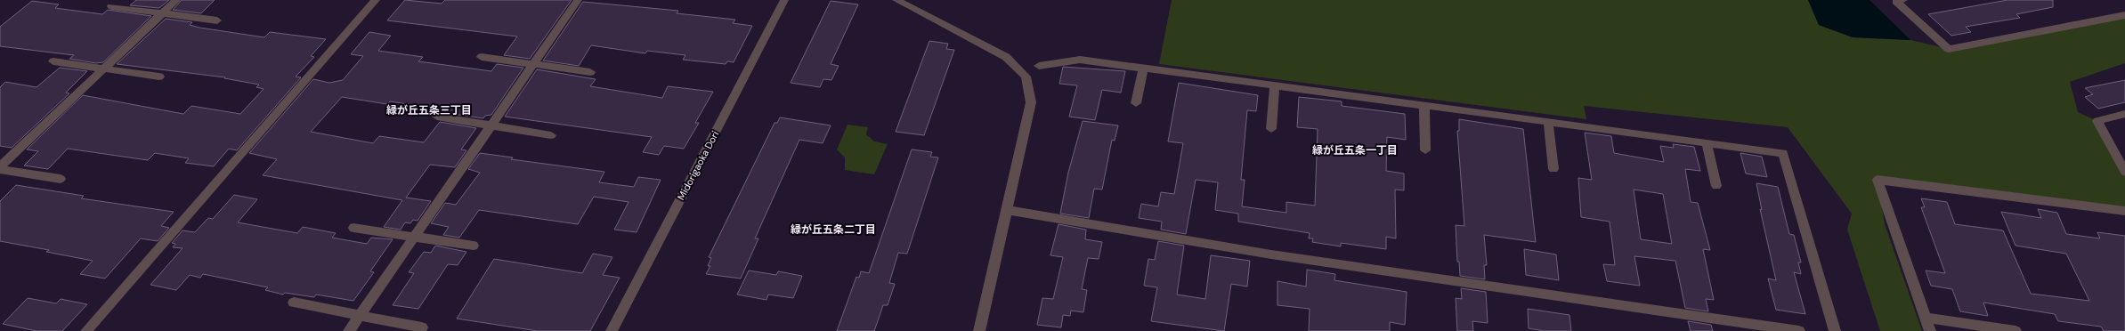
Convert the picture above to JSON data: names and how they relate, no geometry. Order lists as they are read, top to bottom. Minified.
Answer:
{"streets":{"street":["Midorigaoka Dori"]},"districts":["緑が丘五条三丁目","緑が丘五条一丁目","緑が丘五条二丁目"]}
